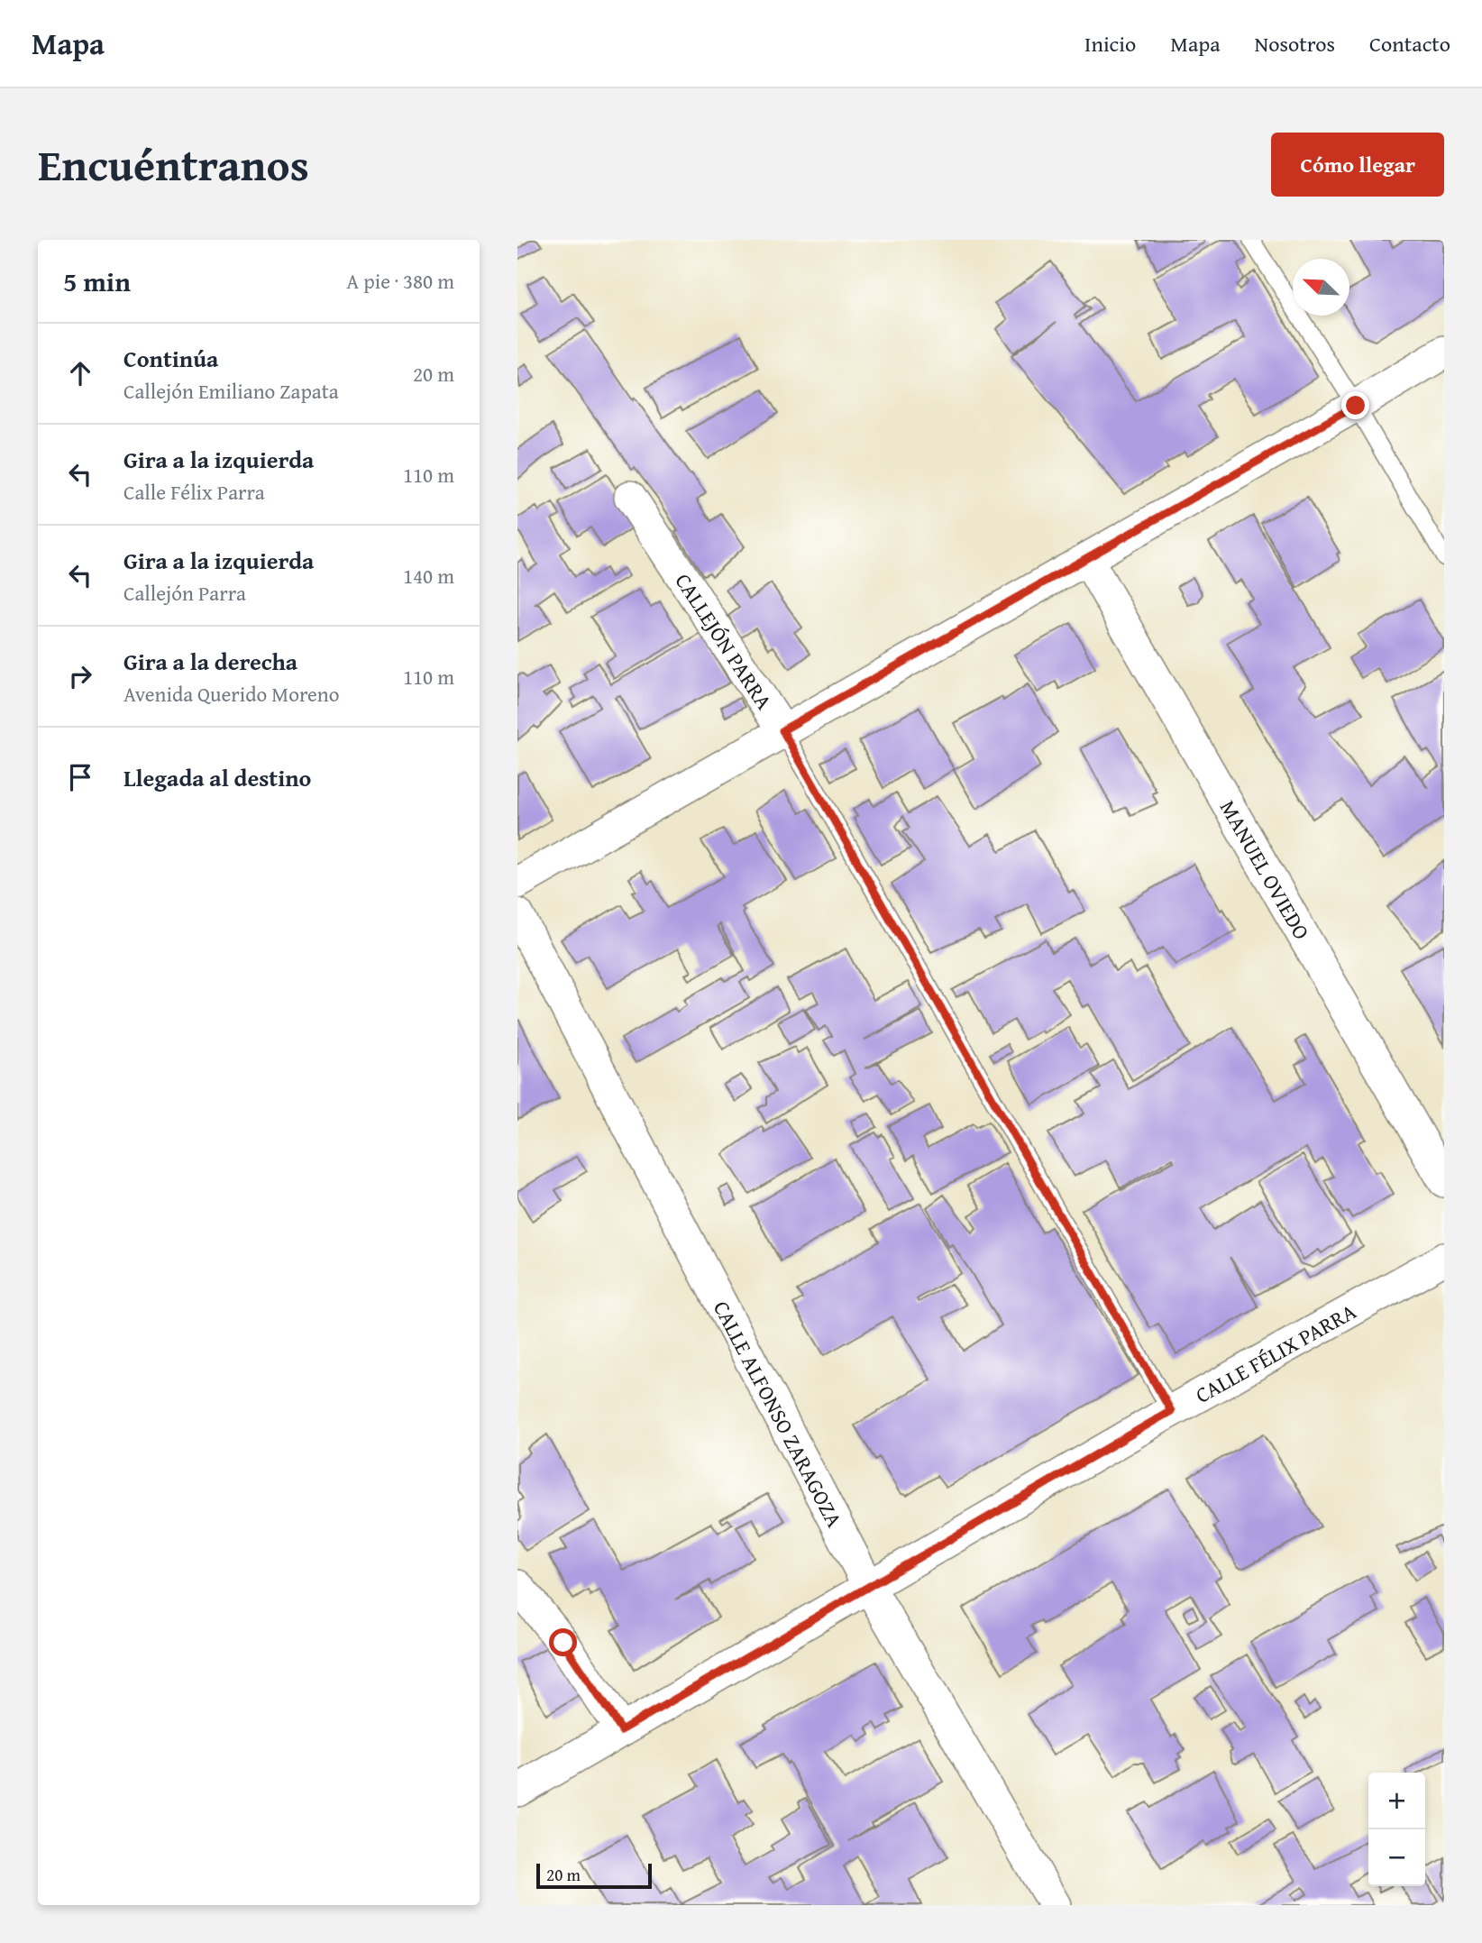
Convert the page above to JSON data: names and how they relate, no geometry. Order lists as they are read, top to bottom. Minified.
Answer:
{"streets":{"street":["CALLEJÓN PARRA","MANUEL OVIEDO","CALLE FÉLIX PARRA","CALLE ALFONSO ZARAGOZA"]},"crossings":[["CALLEJÓN PARRA","CALLE FÉLIX PARRA"],["CALLE FÉLIX PARRA","CALLE ALFONSO ZARAGOZA"]],"scale_bar":"20 m","north":"top left","page":{"header":"Mapa","nav":["Inicio","Mapa","Nosotros","Contacto"],"title":"Encuéntranos","buttons":"Cómo llegar","heading":["5 min","A pie · 380 m"],"list":[["Continúa","Callejón Emiliano Zapata","20 m"],["Gira a la izquierda","Calle Félix Parra","110 m"],["Gira a la izquierda","Callejón Parra","140 m"],["Gira a la derecha","Avenida Querido Moreno","110 m"],"Llegada al destino"],"map_buttons":["+","−"],"scale":"20 m"}}
